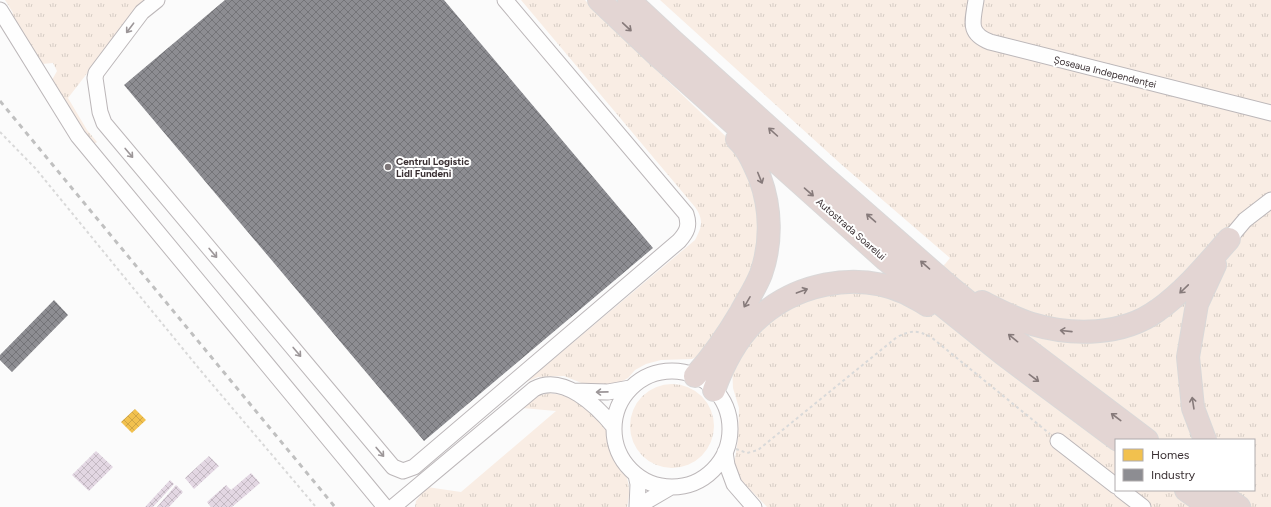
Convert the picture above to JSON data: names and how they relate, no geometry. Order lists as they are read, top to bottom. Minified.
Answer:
{"streets":{"highway":["Autostrada Soarelui"],"street":["Șoseaua Independenței"]},"places":["Centrul Logistic Lidl Fundeni"],"legend":["Homes","Industry"]}
